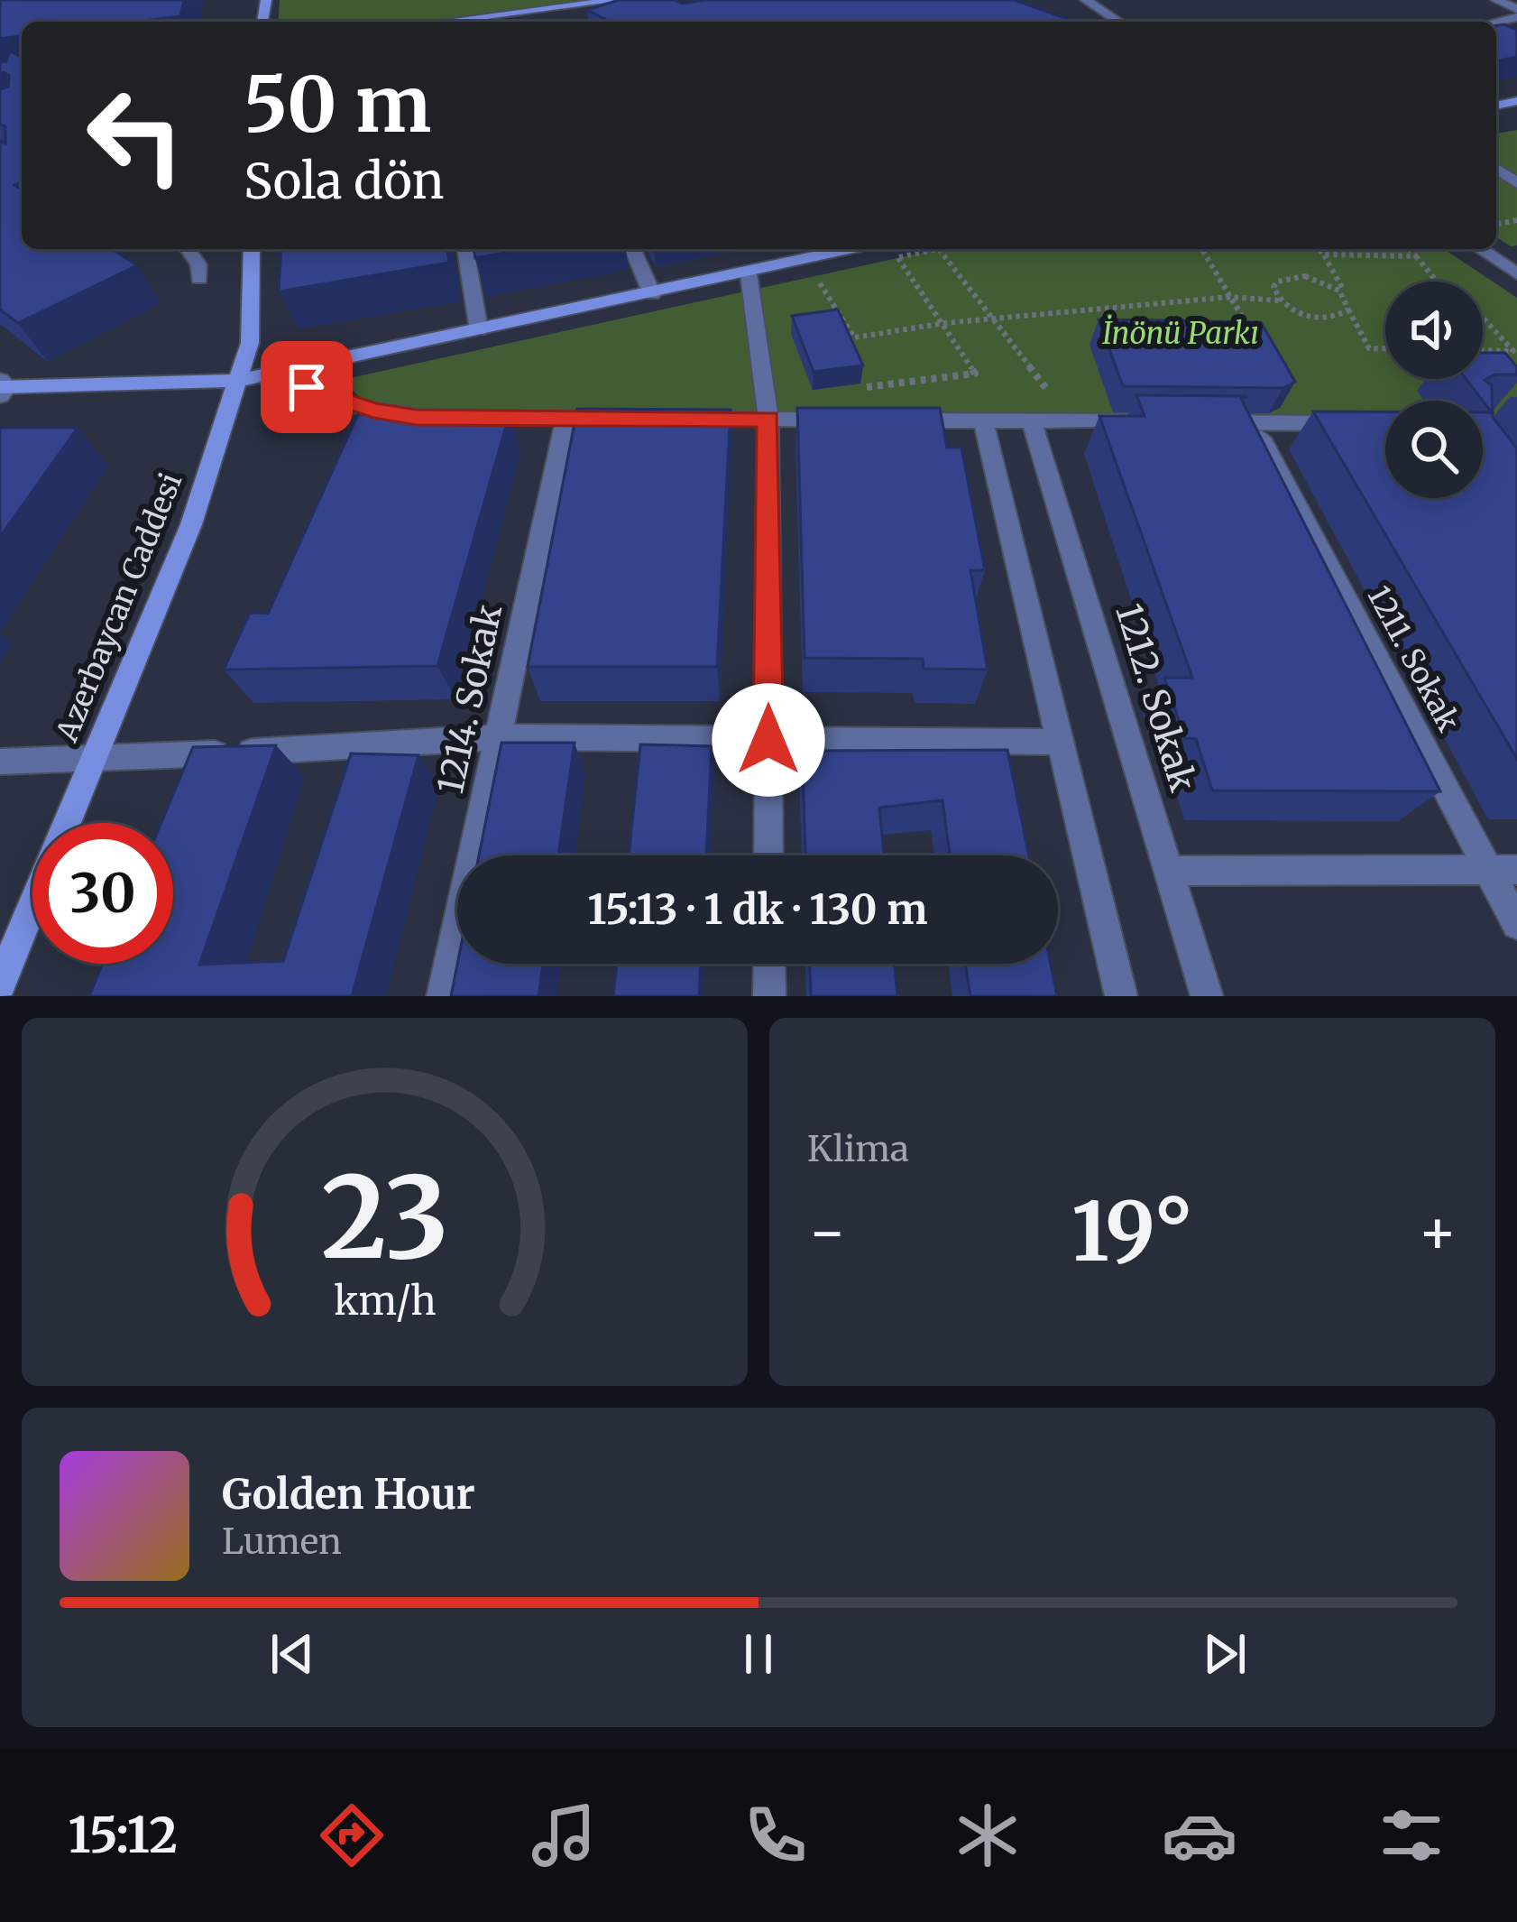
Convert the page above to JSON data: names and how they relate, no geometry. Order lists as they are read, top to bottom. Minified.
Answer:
{"streets":{"main road":["Azerbaycan Caddesi"],"street":["1211. Sokak","1212. Sokak","1214. Sokak"]},"parks":["İnönü Parkı"],"page":{"turn":["50 m","Sola dön"],"limit":"30","trip":"15:13 · 1 dk · 130 m","tile":"Klima","heat":["−","19°","+"],"song":["Golden Hour","Lumen"],"tabs":"15:12","gauge":["23","km/h"]}}
